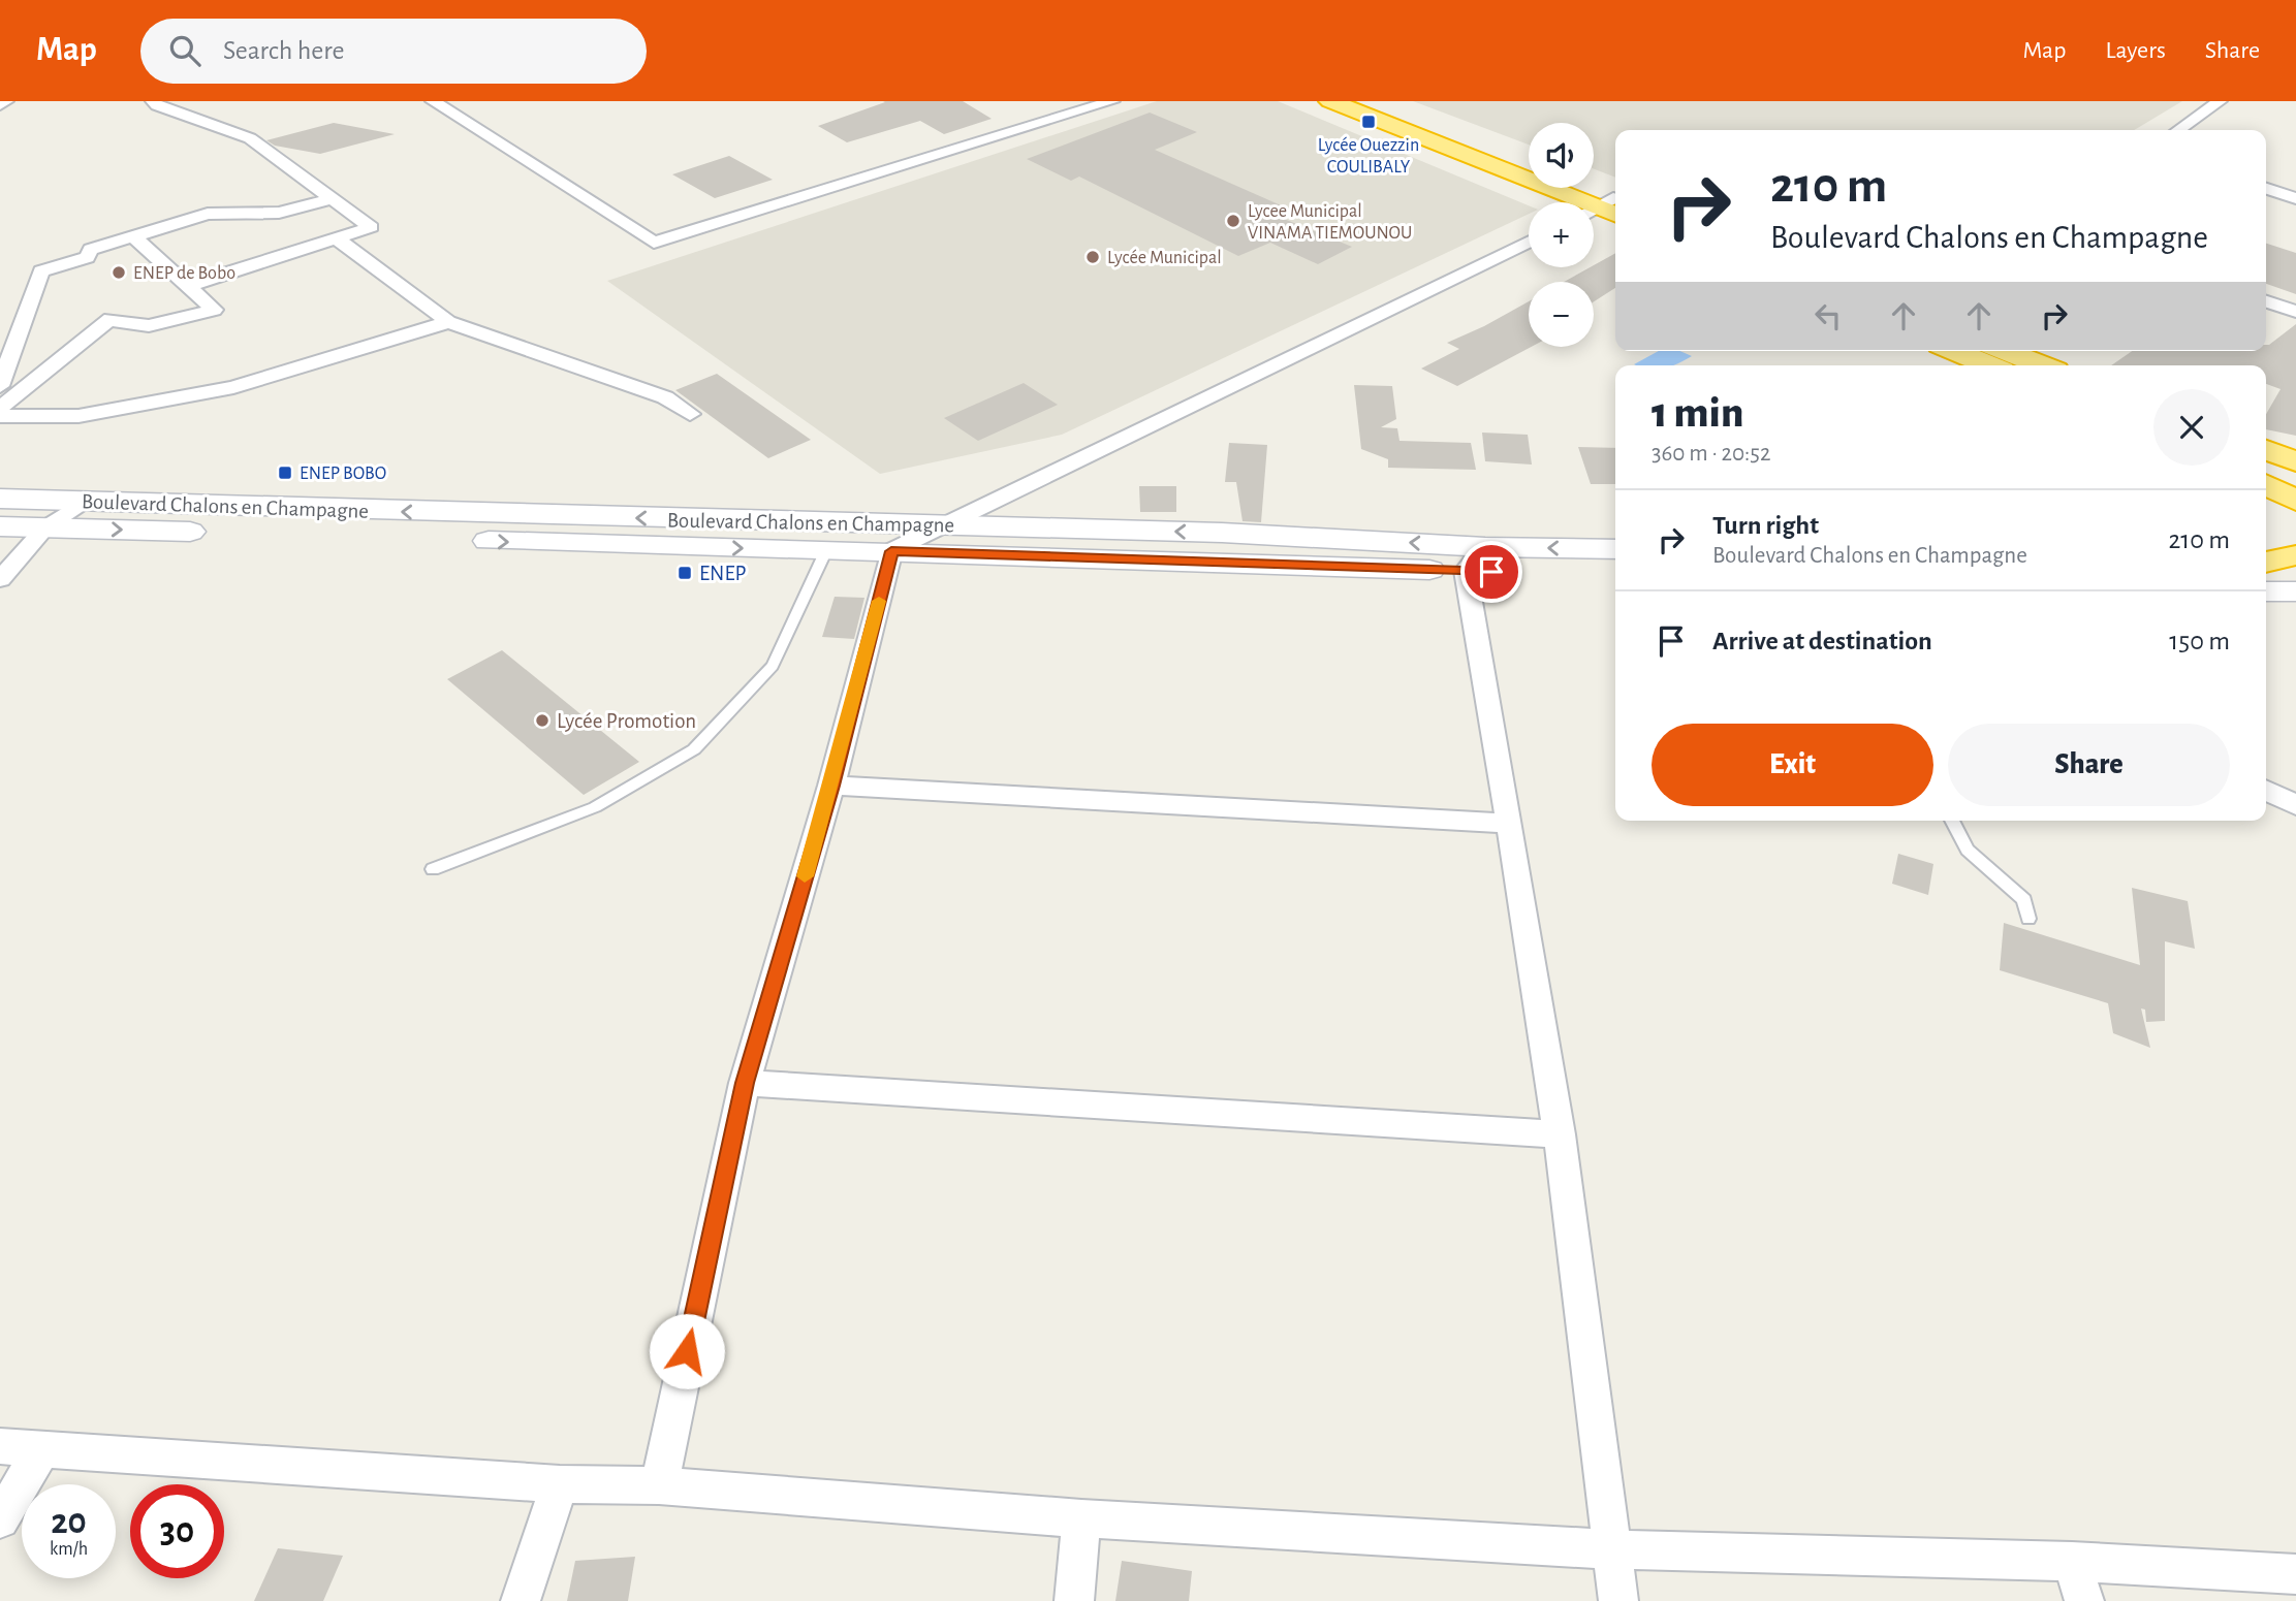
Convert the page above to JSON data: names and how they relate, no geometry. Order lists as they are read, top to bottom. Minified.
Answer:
{"streets":{"main road":["Boulevard Chalons en Champagne"]},"places":{"transit":["Lycée Ouezzin COULIBALY","ENEP BOBO","ENEP"],"other":["Lycee Municipal VINAMA TIEMOUNOU","Lycée Municipal","ENEP de Bobo","Lycée Promotion"]},"page":{"header":"Map","search":"Search here","nav":["Map","Layers","Share"],"map_buttons":["+","−"],"turn":["210 m","Boulevard Chalons en Champagne"],"heading":["1 min","360 m · 20:52"],"list":[{"name":"Turn right","note":"Boulevard Chalons en Champagne","value":"210 m"},{"name":"Arrive at destination","value":"150 m"}],"buttons":["Exit","Share"],"speed":"20 km/h","limit":"30"}}
